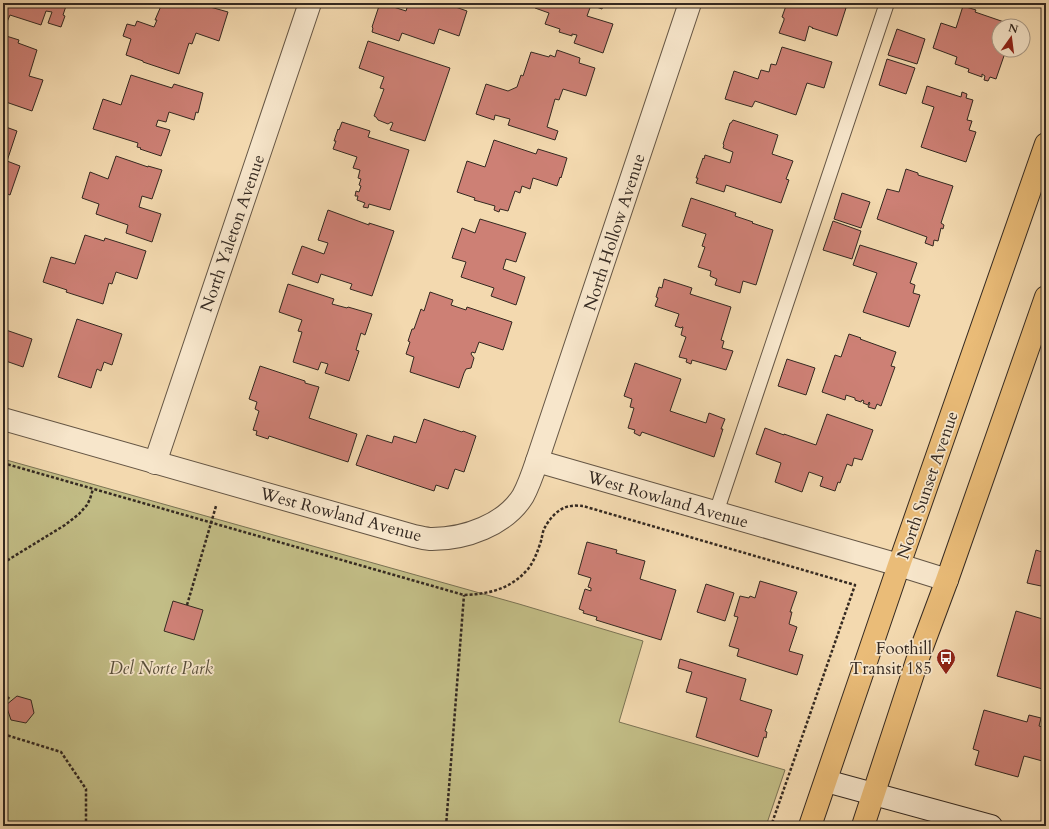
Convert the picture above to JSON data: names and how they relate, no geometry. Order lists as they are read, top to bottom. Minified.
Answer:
{"streets":{"main road":["North Sunset Avenue"],"street":["North Hollow Avenue","North Yaleton Avenue","West Rowland Avenue"]},"crossings":[["North Hollow Avenue","West Rowland Avenue"],["North Yaleton Avenue","West Rowland Avenue"],["North Sunset Avenue","West Rowland Avenue"]],"parks":["Del Norte Park"],"places":{"bus stop":["Foothill Transit 185"]},"north":"top"}
